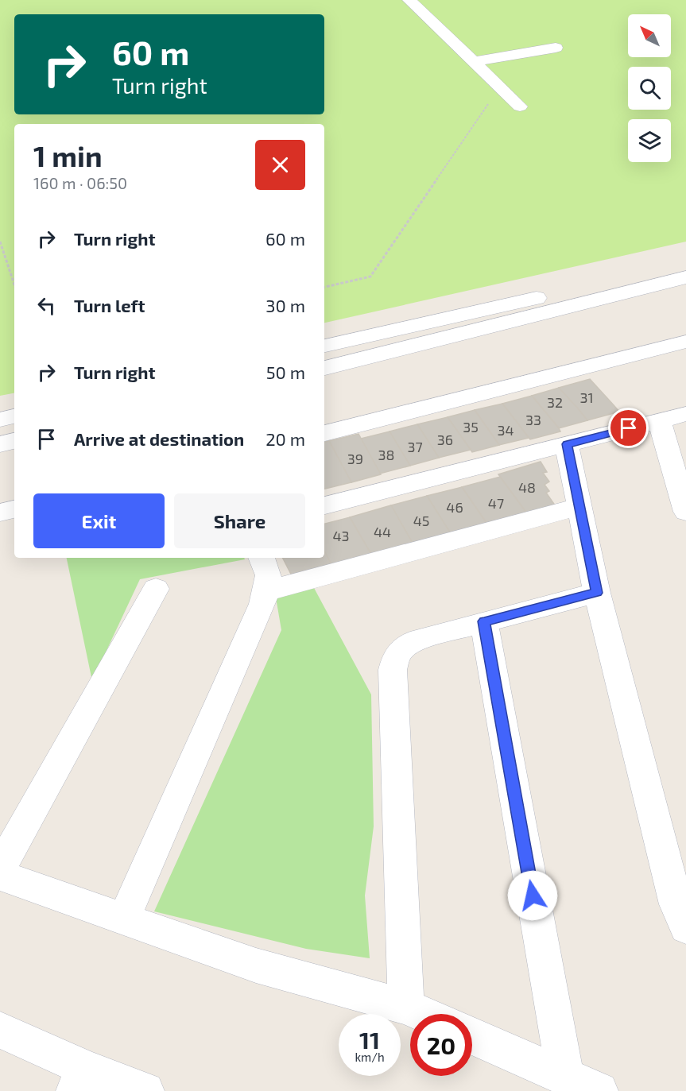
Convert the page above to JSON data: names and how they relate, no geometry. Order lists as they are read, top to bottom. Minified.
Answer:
{"house_numbers":["31","32","33","35","34","36","37","38","39","48","47","46","45","44","43"],"north":"top left","page":{"turn":["60 m","Turn right"],"heading":["1 min","160 m · 06:50"],"list":[{"name":"Turn right","value":"60 m"},{"name":"Turn left","value":"30 m"},{"name":"Turn right","value":"50 m"},{"name":"Arrive at destination","value":"20 m"}],"buttons":["Exit","Share"],"speed":"11 km/h","limit":"20"}}
